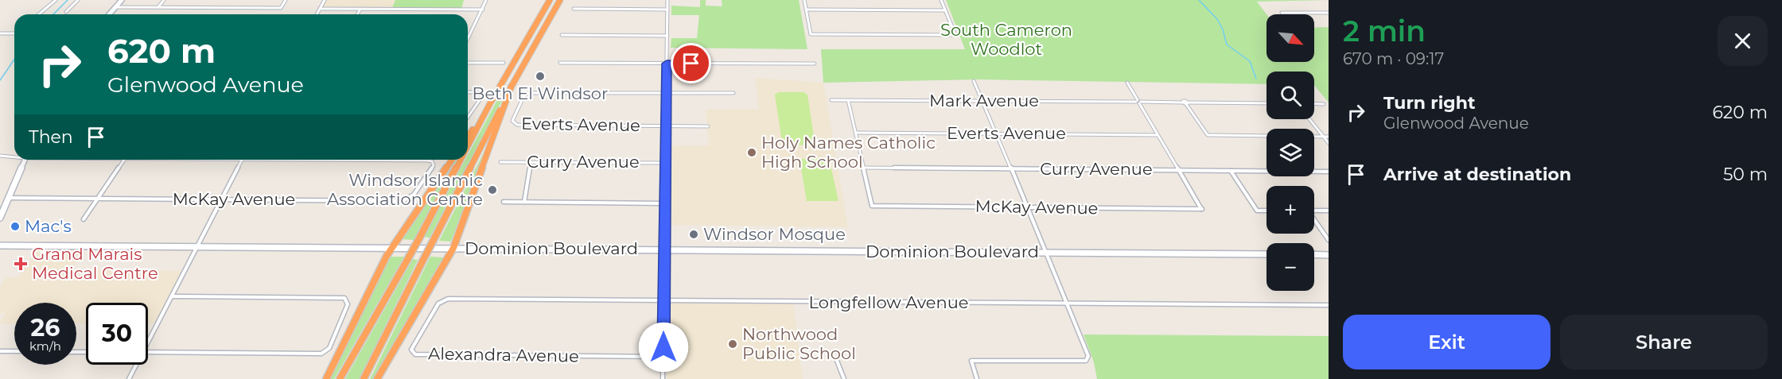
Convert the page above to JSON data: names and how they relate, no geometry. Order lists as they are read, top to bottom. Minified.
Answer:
{"streets":{"street":["Mark Avenue","Everts Avenue","Curry Avenue","McKay Avenue","Dominion Boulevard","Longfellow Avenue","Alexandra Avenue"]},"crossings":[["Curry Avenue","McKay Avenue"],["Longfellow Avenue","Alexandra Avenue"]],"parks":["South Cameron Woodlot"],"places":{"other":["Beth El Windsor","Holy Names Catholic High School","Windsor Islamic Association Centre","Mac's","Windsor Mosque","Northwood Public School"],"health":["Grand Marais Medical Centre"]},"north":"bottom right","page":{"heading":["2 min","670 m · 09:17"],"map_buttons":["+","−"],"turn":["620 m","Glenwood Avenue"],"list":[{"name":"Turn right","note":"Glenwood Avenue","value":"620 m"},{"name":"Arrive at destination","value":"50 m"}],"then":"Then","speed":"26 km/h","limit":"30","buttons":["Exit","Share"]}}
